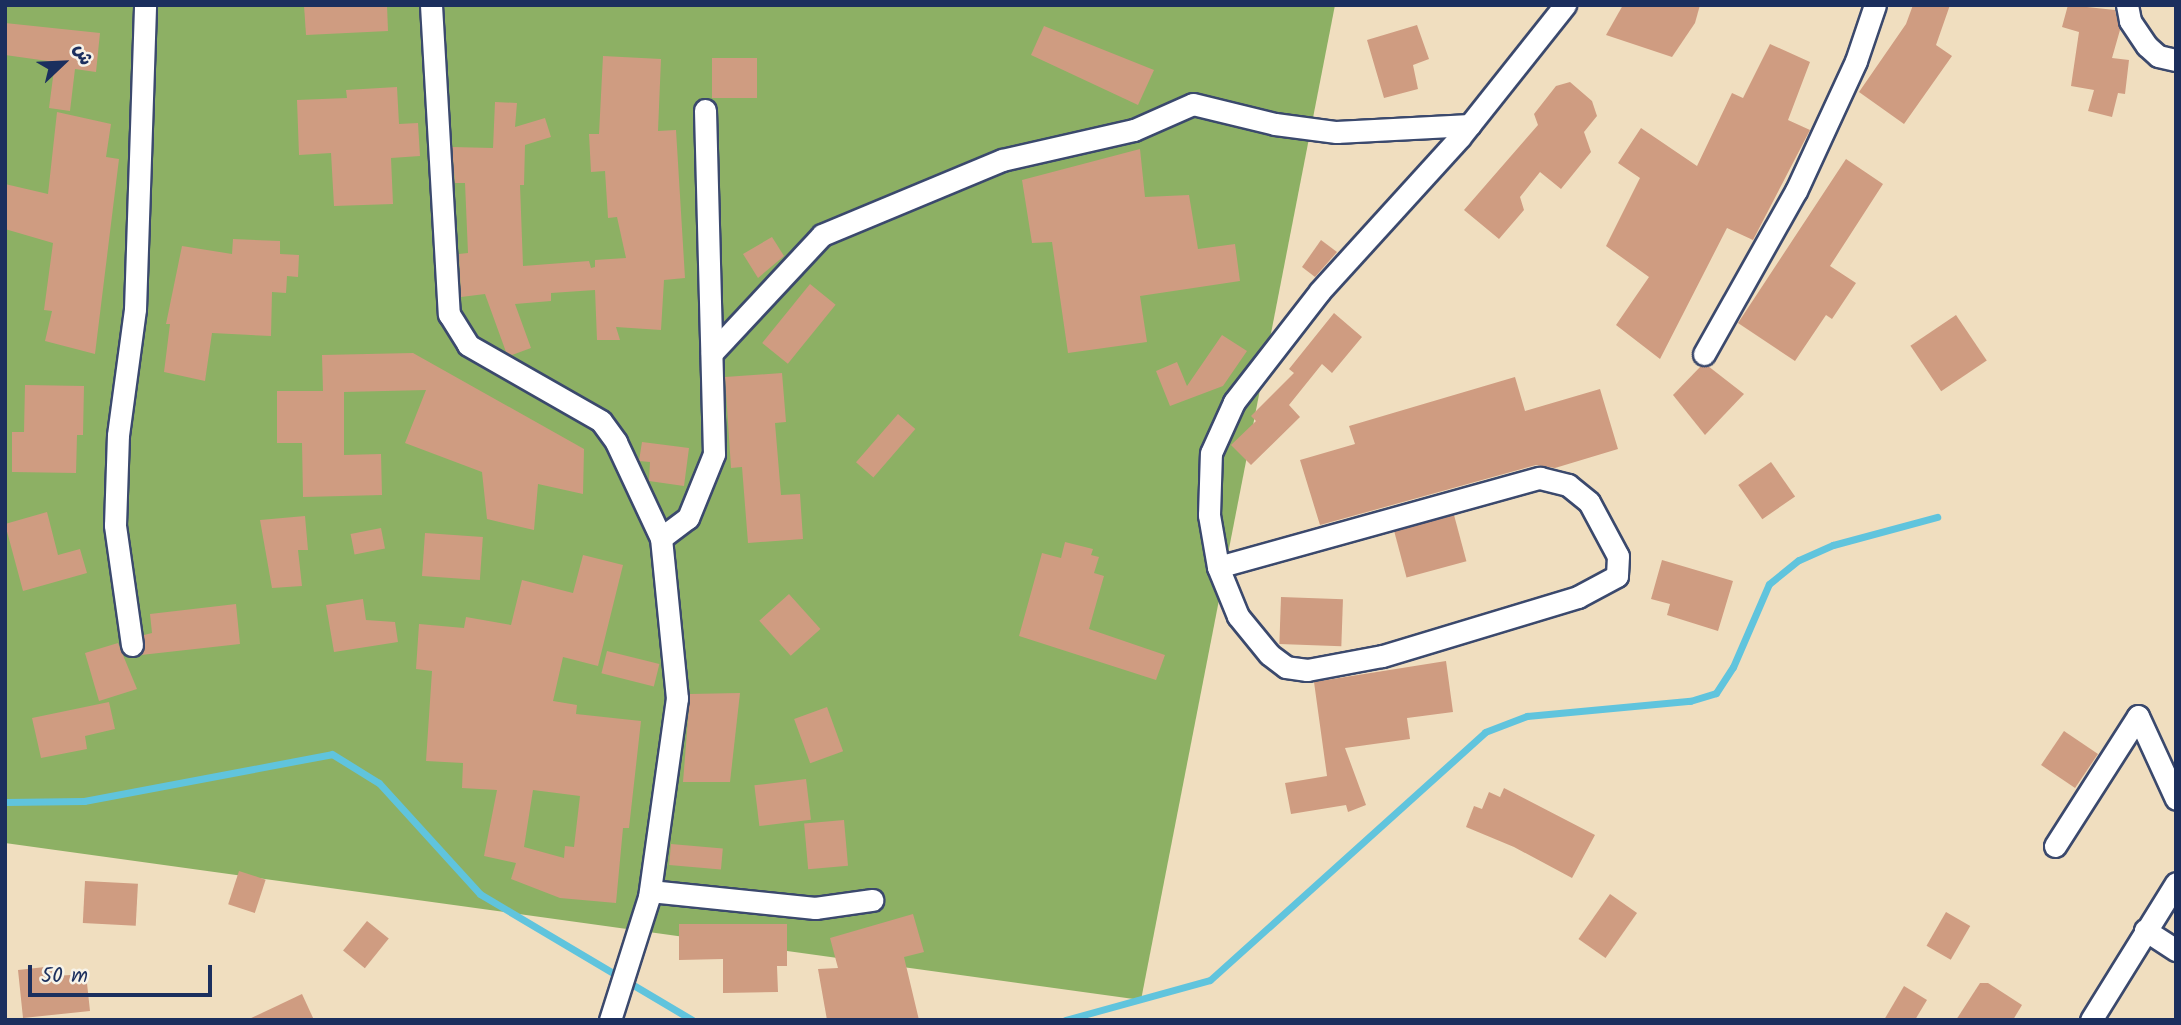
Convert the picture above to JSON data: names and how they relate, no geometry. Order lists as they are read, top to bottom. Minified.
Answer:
{"scale_bar":"50 m","north":"top right"}
